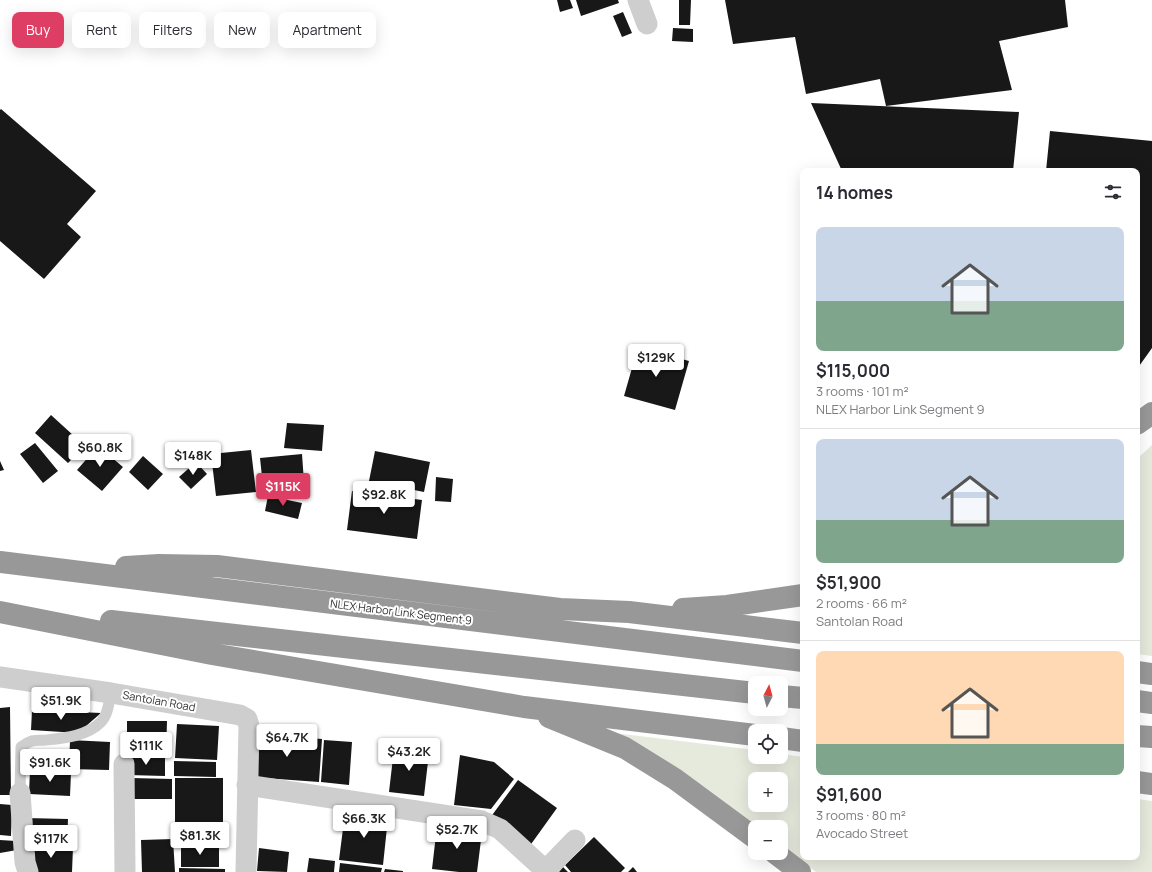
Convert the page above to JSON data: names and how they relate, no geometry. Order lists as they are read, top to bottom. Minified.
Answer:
{"streets":{"highway":["NLEX Harbor Link Segment 9"],"street":["Santolan Road"]},"north":"top","page":{"chip":["Buy","Rent","Filters","New","Apartment"],"heading":"14 homes","list":[{"name":"$115,000","note":"3 rooms · 101 m² · NLEX Harbor Link Segment 9"},{"name":"$51,900","note":"2 rooms · 66 m² · Santolan Road"},{"name":"$91,600","note":"3 rooms · 80 m² · Avocado Street"}],"price":["$129K","$60.8K","$148K","$115K","$92.8K","$51.9K","$64.7K","$111K","$43.2K","$91.6K","$66.3K","$52.7K","$81.3K","$117K"],"map_buttons":["+","−"]}}
